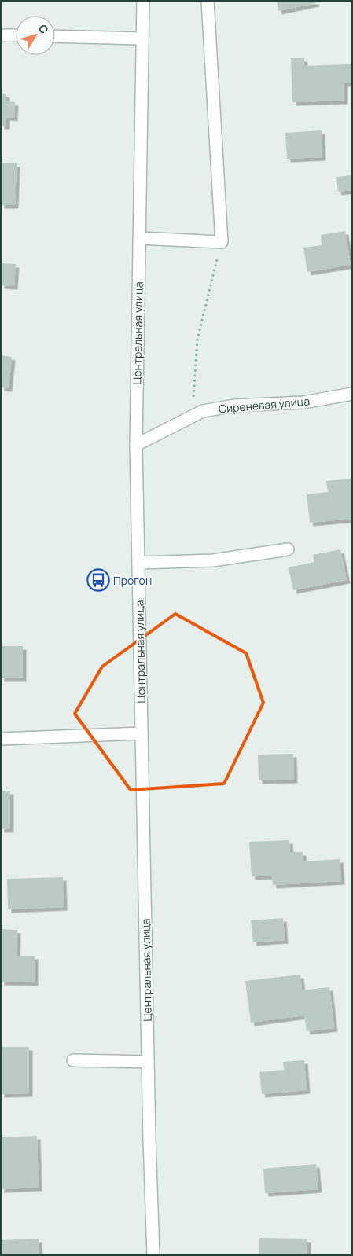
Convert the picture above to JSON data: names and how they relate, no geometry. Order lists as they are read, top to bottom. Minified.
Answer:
{"streets":{"main road":["Центральная улица","Сиреневая улица"]},"crossings":[["Центральная улица","Сиреневая улица"]],"places":{"bus stop":["Прогон"]},"north":"top right"}
